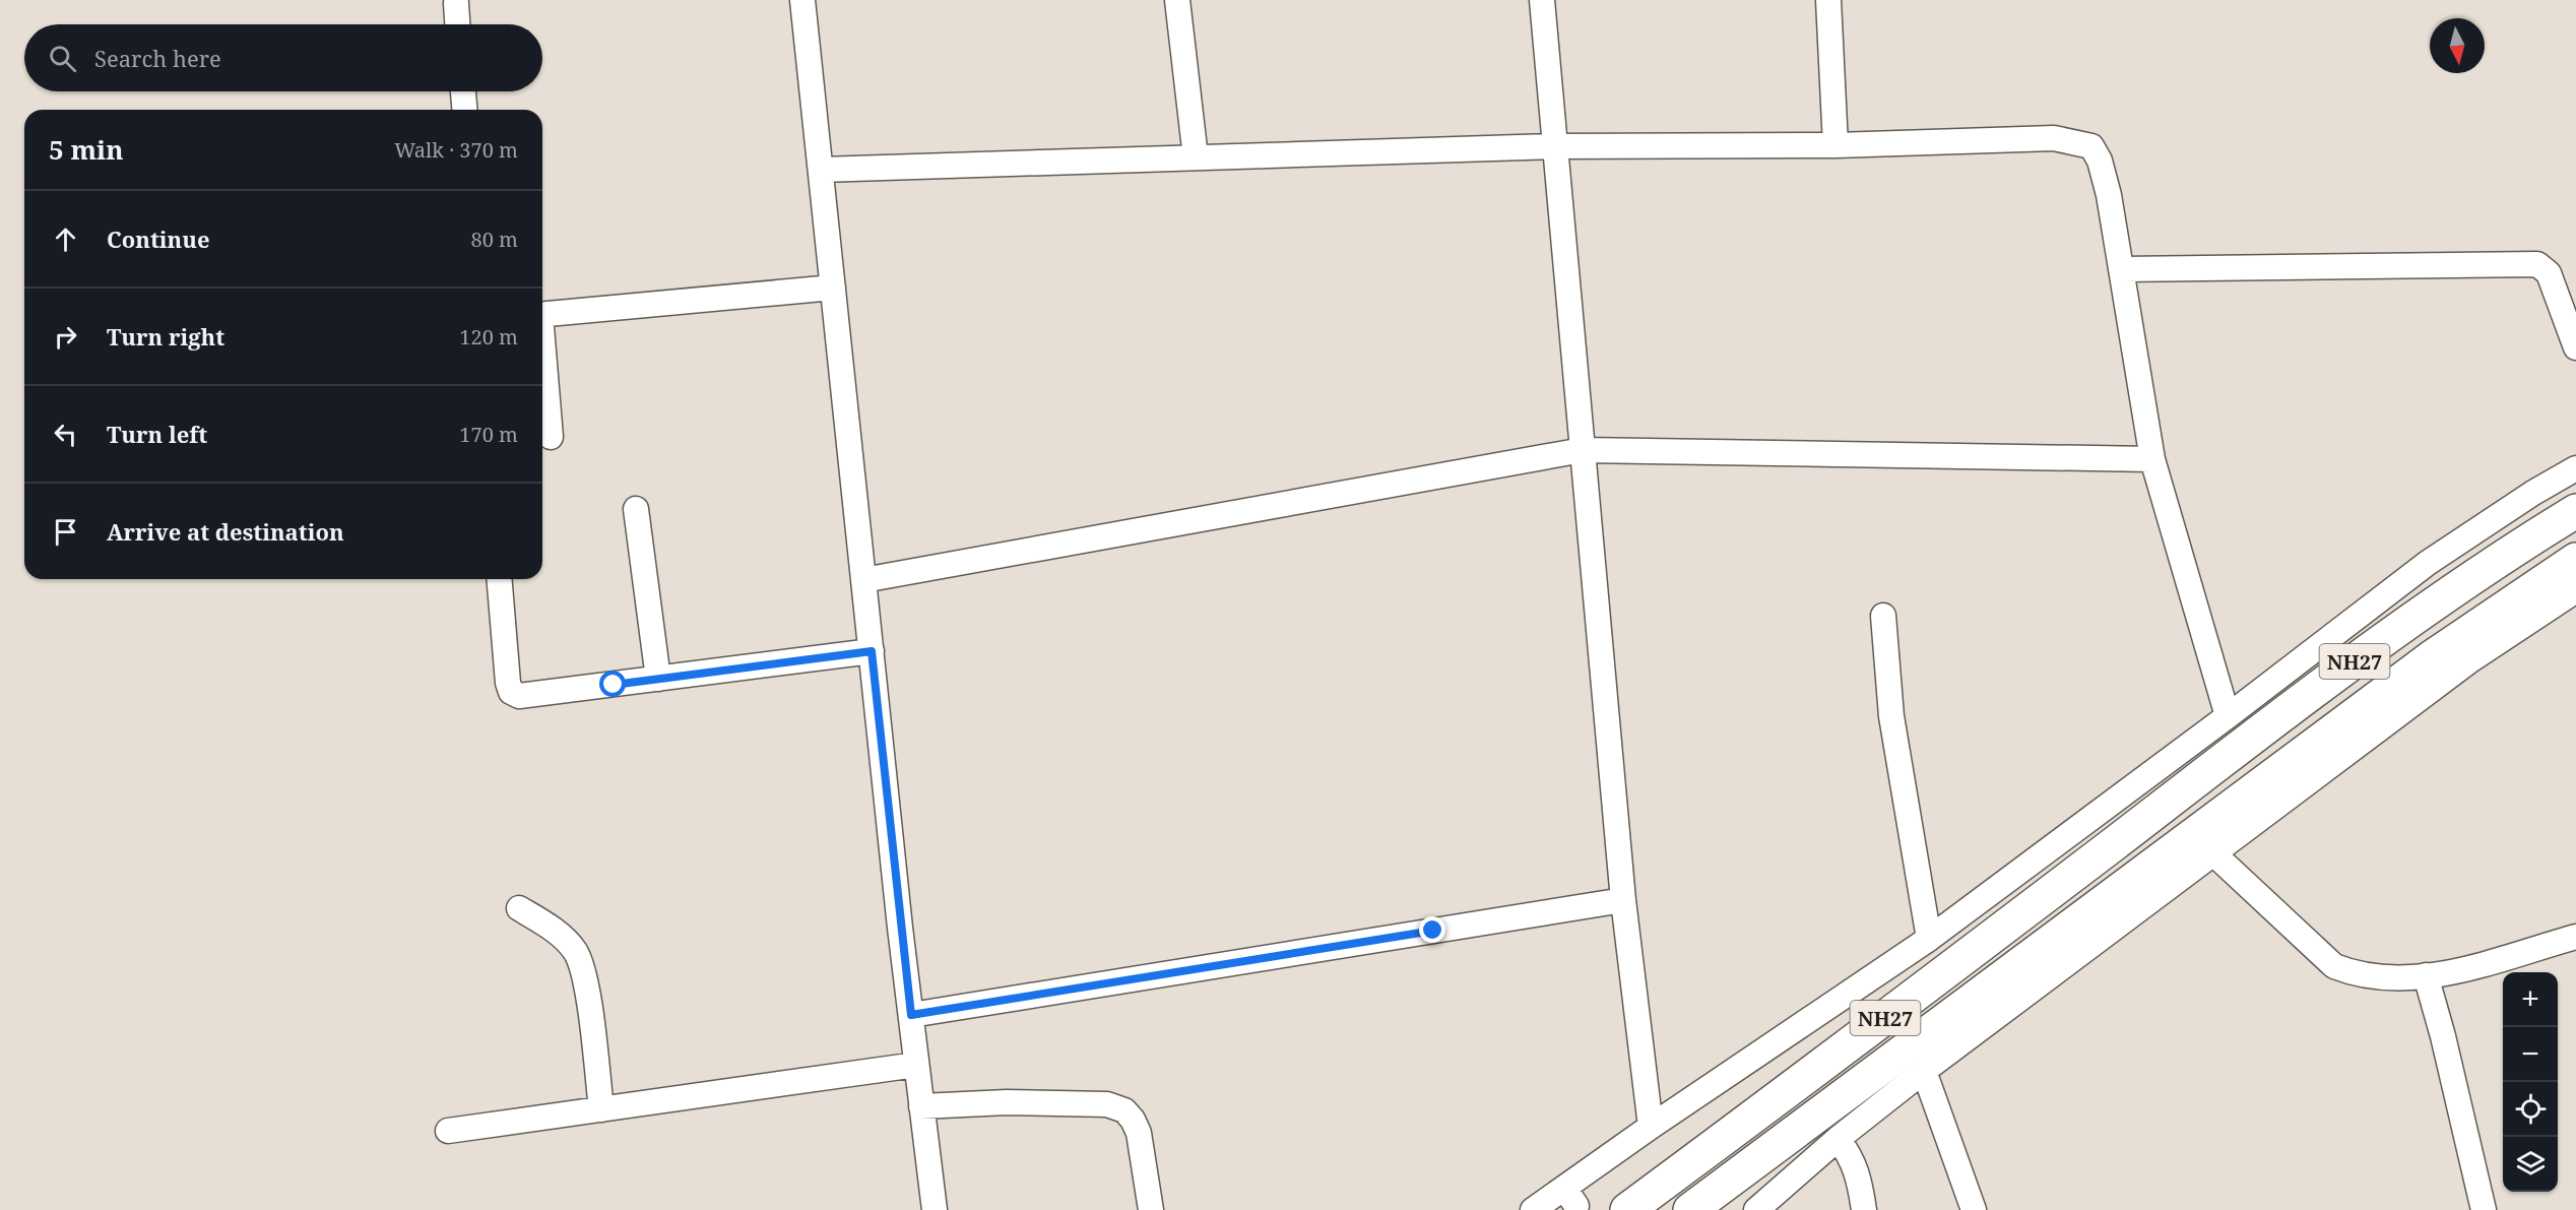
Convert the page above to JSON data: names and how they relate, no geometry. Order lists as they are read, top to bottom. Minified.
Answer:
{"streets":{"highway":["NH27"]},"north":"bottom","page":{"search":"Search here","heading":["5 min","Walk · 370 m"],"list":[["Continue","80 m"],["Turn right","120 m"],["Turn left","170 m"],"Arrive at destination"],"map_buttons":["+","−"]}}
